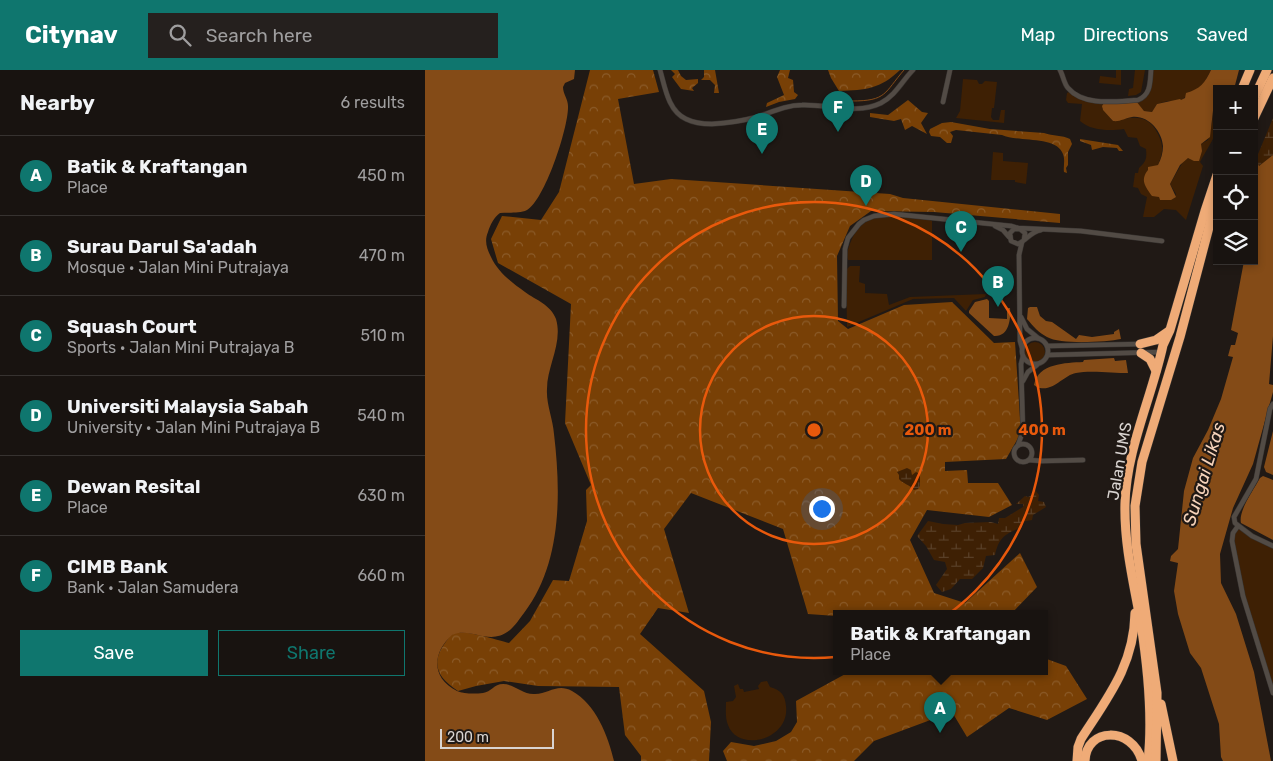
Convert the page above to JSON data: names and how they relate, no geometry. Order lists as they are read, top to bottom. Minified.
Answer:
{"streets":{"highway":["Jalan UMS"]},"water":["Sungai Likas"],"scale_bar":"200 m","page":{"header":"Citynav","search":"Search here","nav":["Map","Directions","Saved"],"heading":["Nearby","6 results"],"map_buttons":["+","−"],"pins":["F","E","D","C","B","A"],"list":[{"mark":"A","name":"Batik & Kraftangan","note":"Place","value":"450 m"},{"mark":"B","name":"Surau Darul Sa'adah","note":"Mosque · Jalan Mini Putrajaya","value":"470 m"},{"mark":"C","name":"Squash Court","note":"Sports · Jalan Mini Putrajaya B","value":"510 m"},{"mark":"D","name":"Universiti Malaysia Sabah","note":"University · Jalan Mini Putrajaya B","value":"540 m"},{"mark":"E","name":"Dewan Resital","note":"Place","value":"630 m"},{"mark":"F","name":"CIMB Bank","note":"Bank · Jalan Samudera","value":"660 m"}],"popup":["Batik & Kraftangan","Place"],"buttons":["Save","Share"],"scale":"200 m"},"rings":["200 m","400 m"]}
